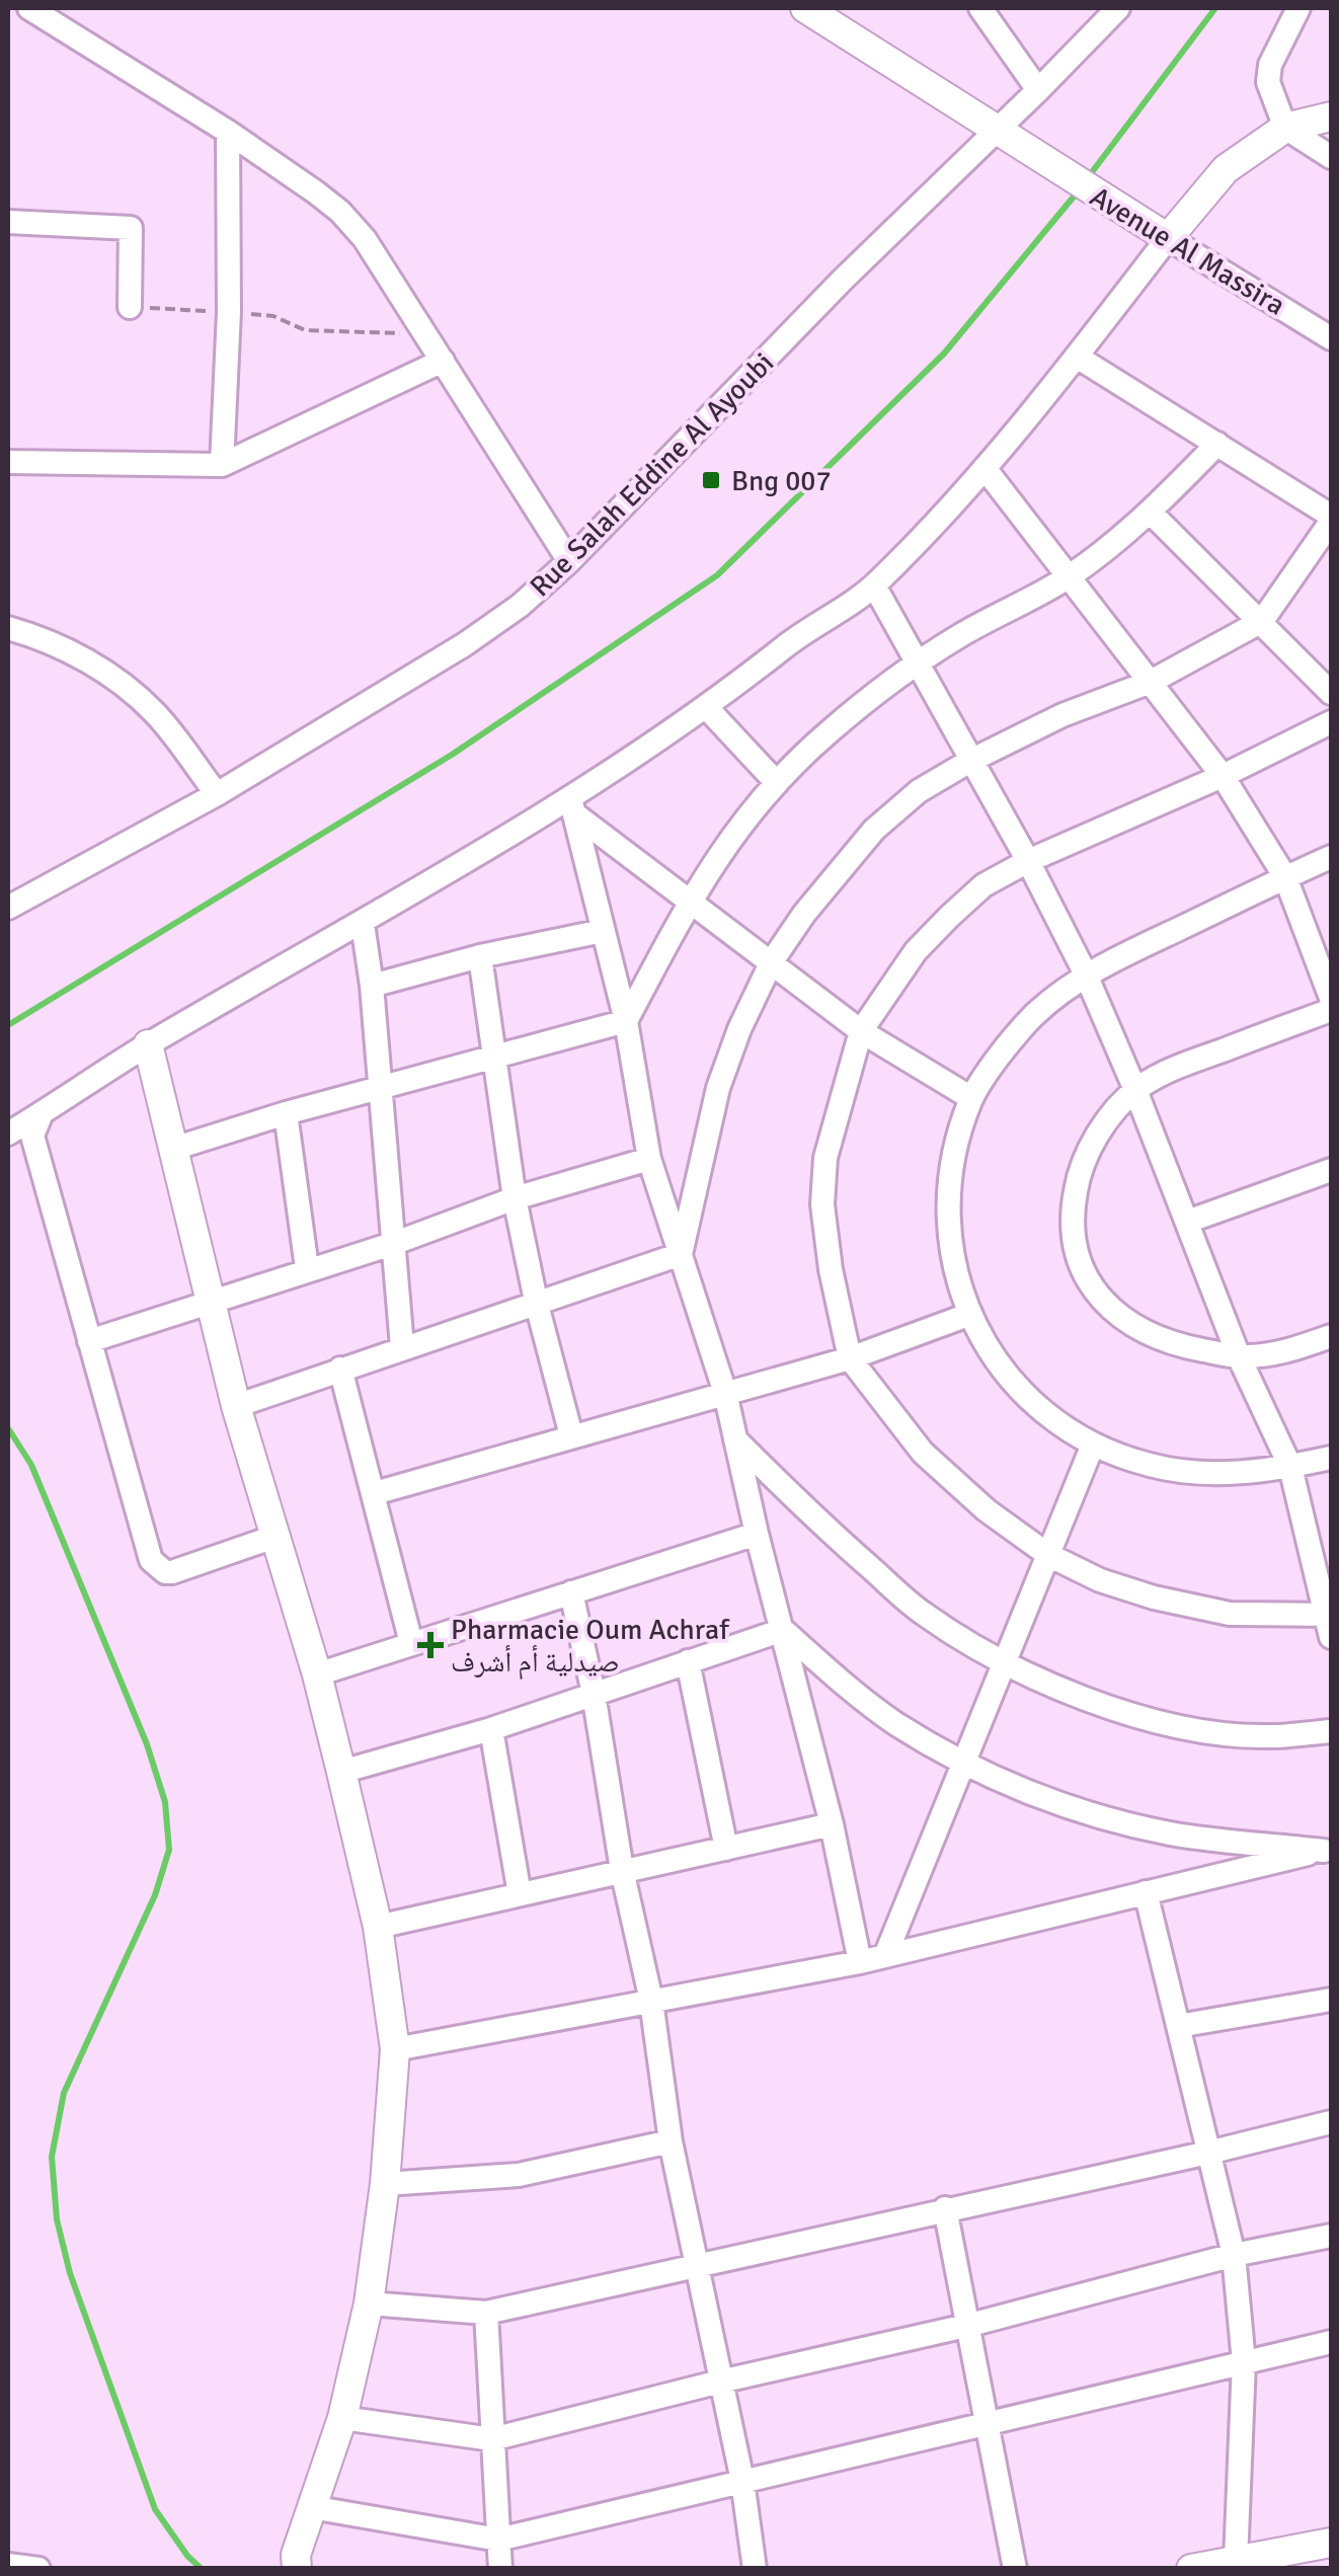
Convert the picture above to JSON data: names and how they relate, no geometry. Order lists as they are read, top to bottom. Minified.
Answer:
{"streets":{"street":["Avenue Al Massira","Rue Salah Eddine Al Ayoubi"]},"crossings":[["Avenue Al Massira","Rue Salah Eddine Al Ayoubi"]],"places":{"transit":["Bng 007"],"health":["Pharmacie Oum Achraf صيدلية أم أشرف"]}}
